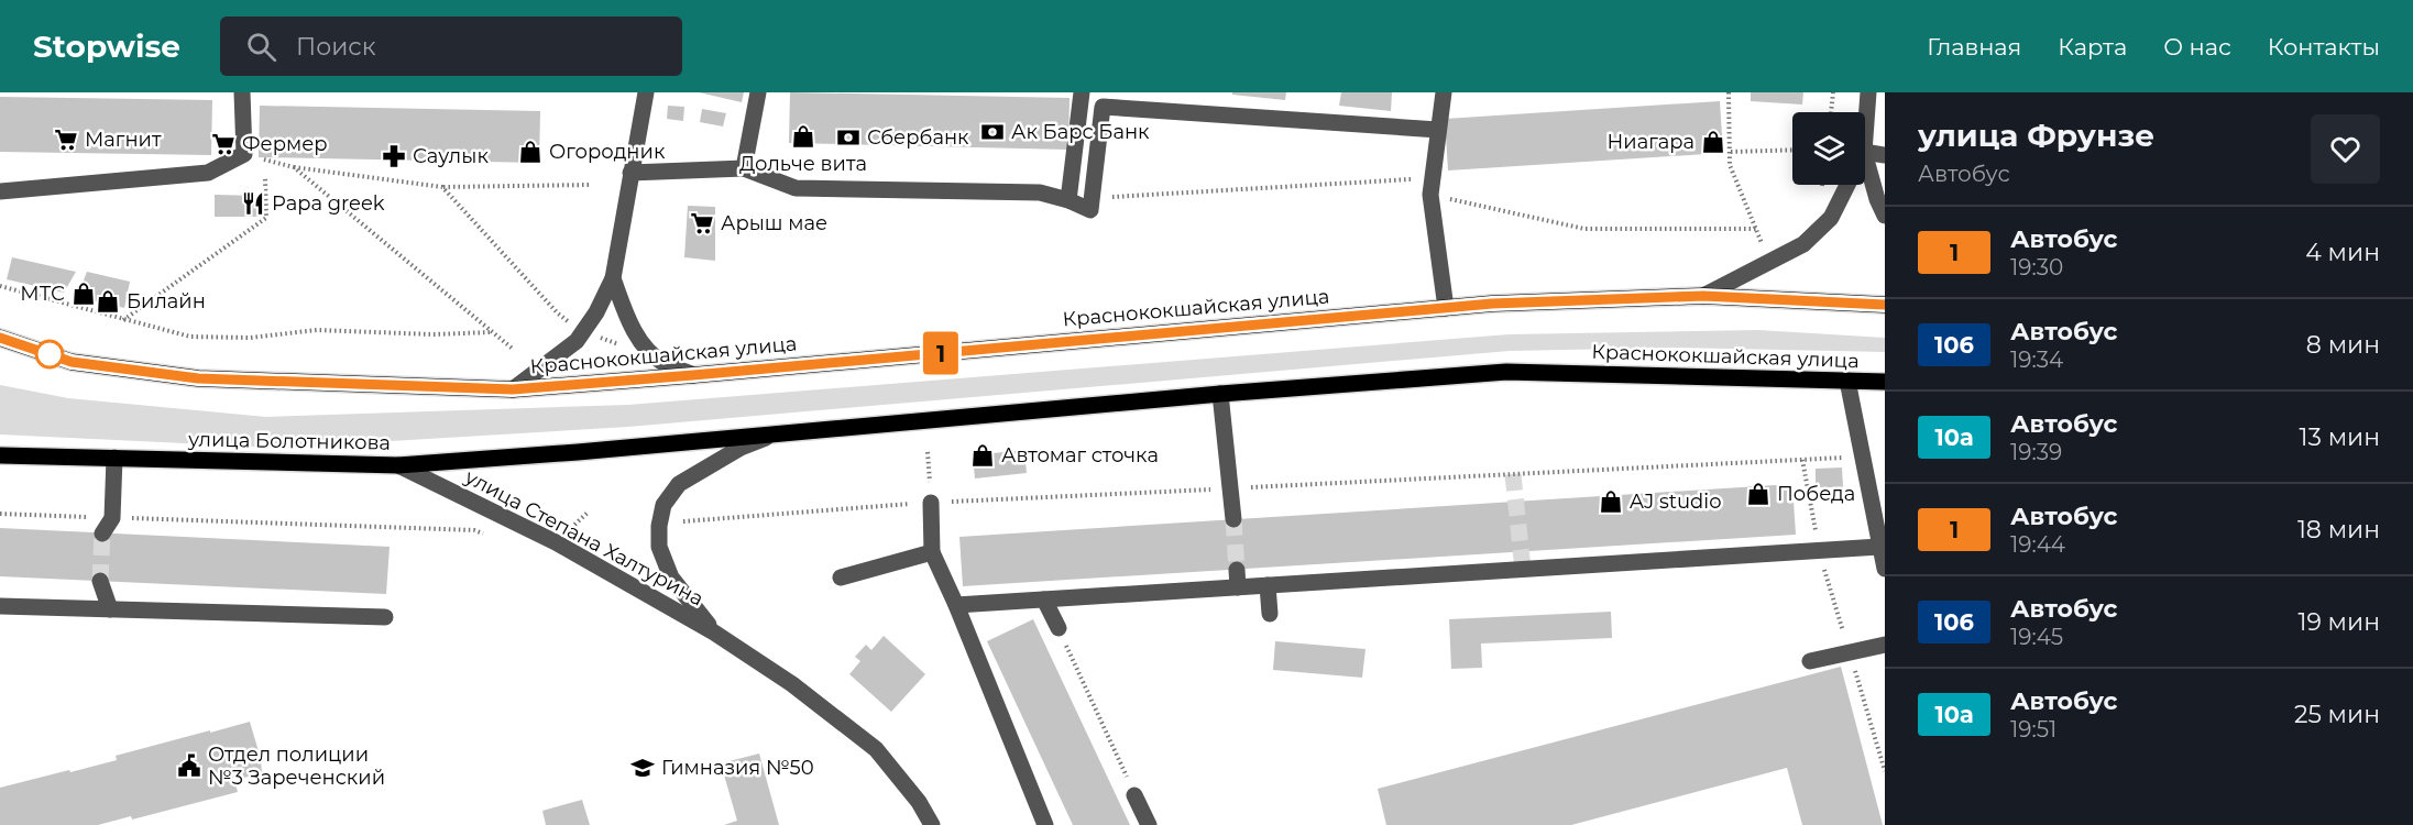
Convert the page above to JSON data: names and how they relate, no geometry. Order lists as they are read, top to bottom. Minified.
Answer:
{"streets":{"main road":["Краснококшайская улица","улица Болотникова"],"street":["улица Степана Халтурина"]},"crossings":[["Краснококшайская улица","улица Болотникова"],["Краснококшайская улица","улица Степана Халтурина"],["улица Болотникова","улица Степана Халтурина"]],"places":{"bank":["Ак Барс Банк","Сбербанк"],"shop":["Дольче вита","Ниагара","Огородник","МТС","Билайн","Автомаг сточка","Победа","AJ studio"],"supermarket":["Магнит","Фермер","Арыш мае"],"pharmacy":["Саулык"],"restaurant":["Papa greek"],"public building":["Отдел полиции №3 Зареченский"],"school or university":["Гимназия №50"]},"lines":["bus line 1"],"page":{"header":"Stopwise","search":"Поиск","nav":["Главная","Карта","О нас","Контакты"],"on_map":"1","heading":["улица Фрунзе","Автобус"],"list":[{"mark":"1","name":"Автобус","note":"19:30","value":"4 мин"},{"mark":"106","name":"Автобус","note":"19:34","value":"8 мин"},{"mark":"10а","name":"Автобус","note":"19:39","value":"13 мин"},{"mark":"1","name":"Автобус","note":"19:44","value":"18 мин"},{"mark":"106","name":"Автобус","note":"19:45","value":"19 мин"},{"mark":"10а","name":"Автобус","note":"19:51","value":"25 мин"}]}}
